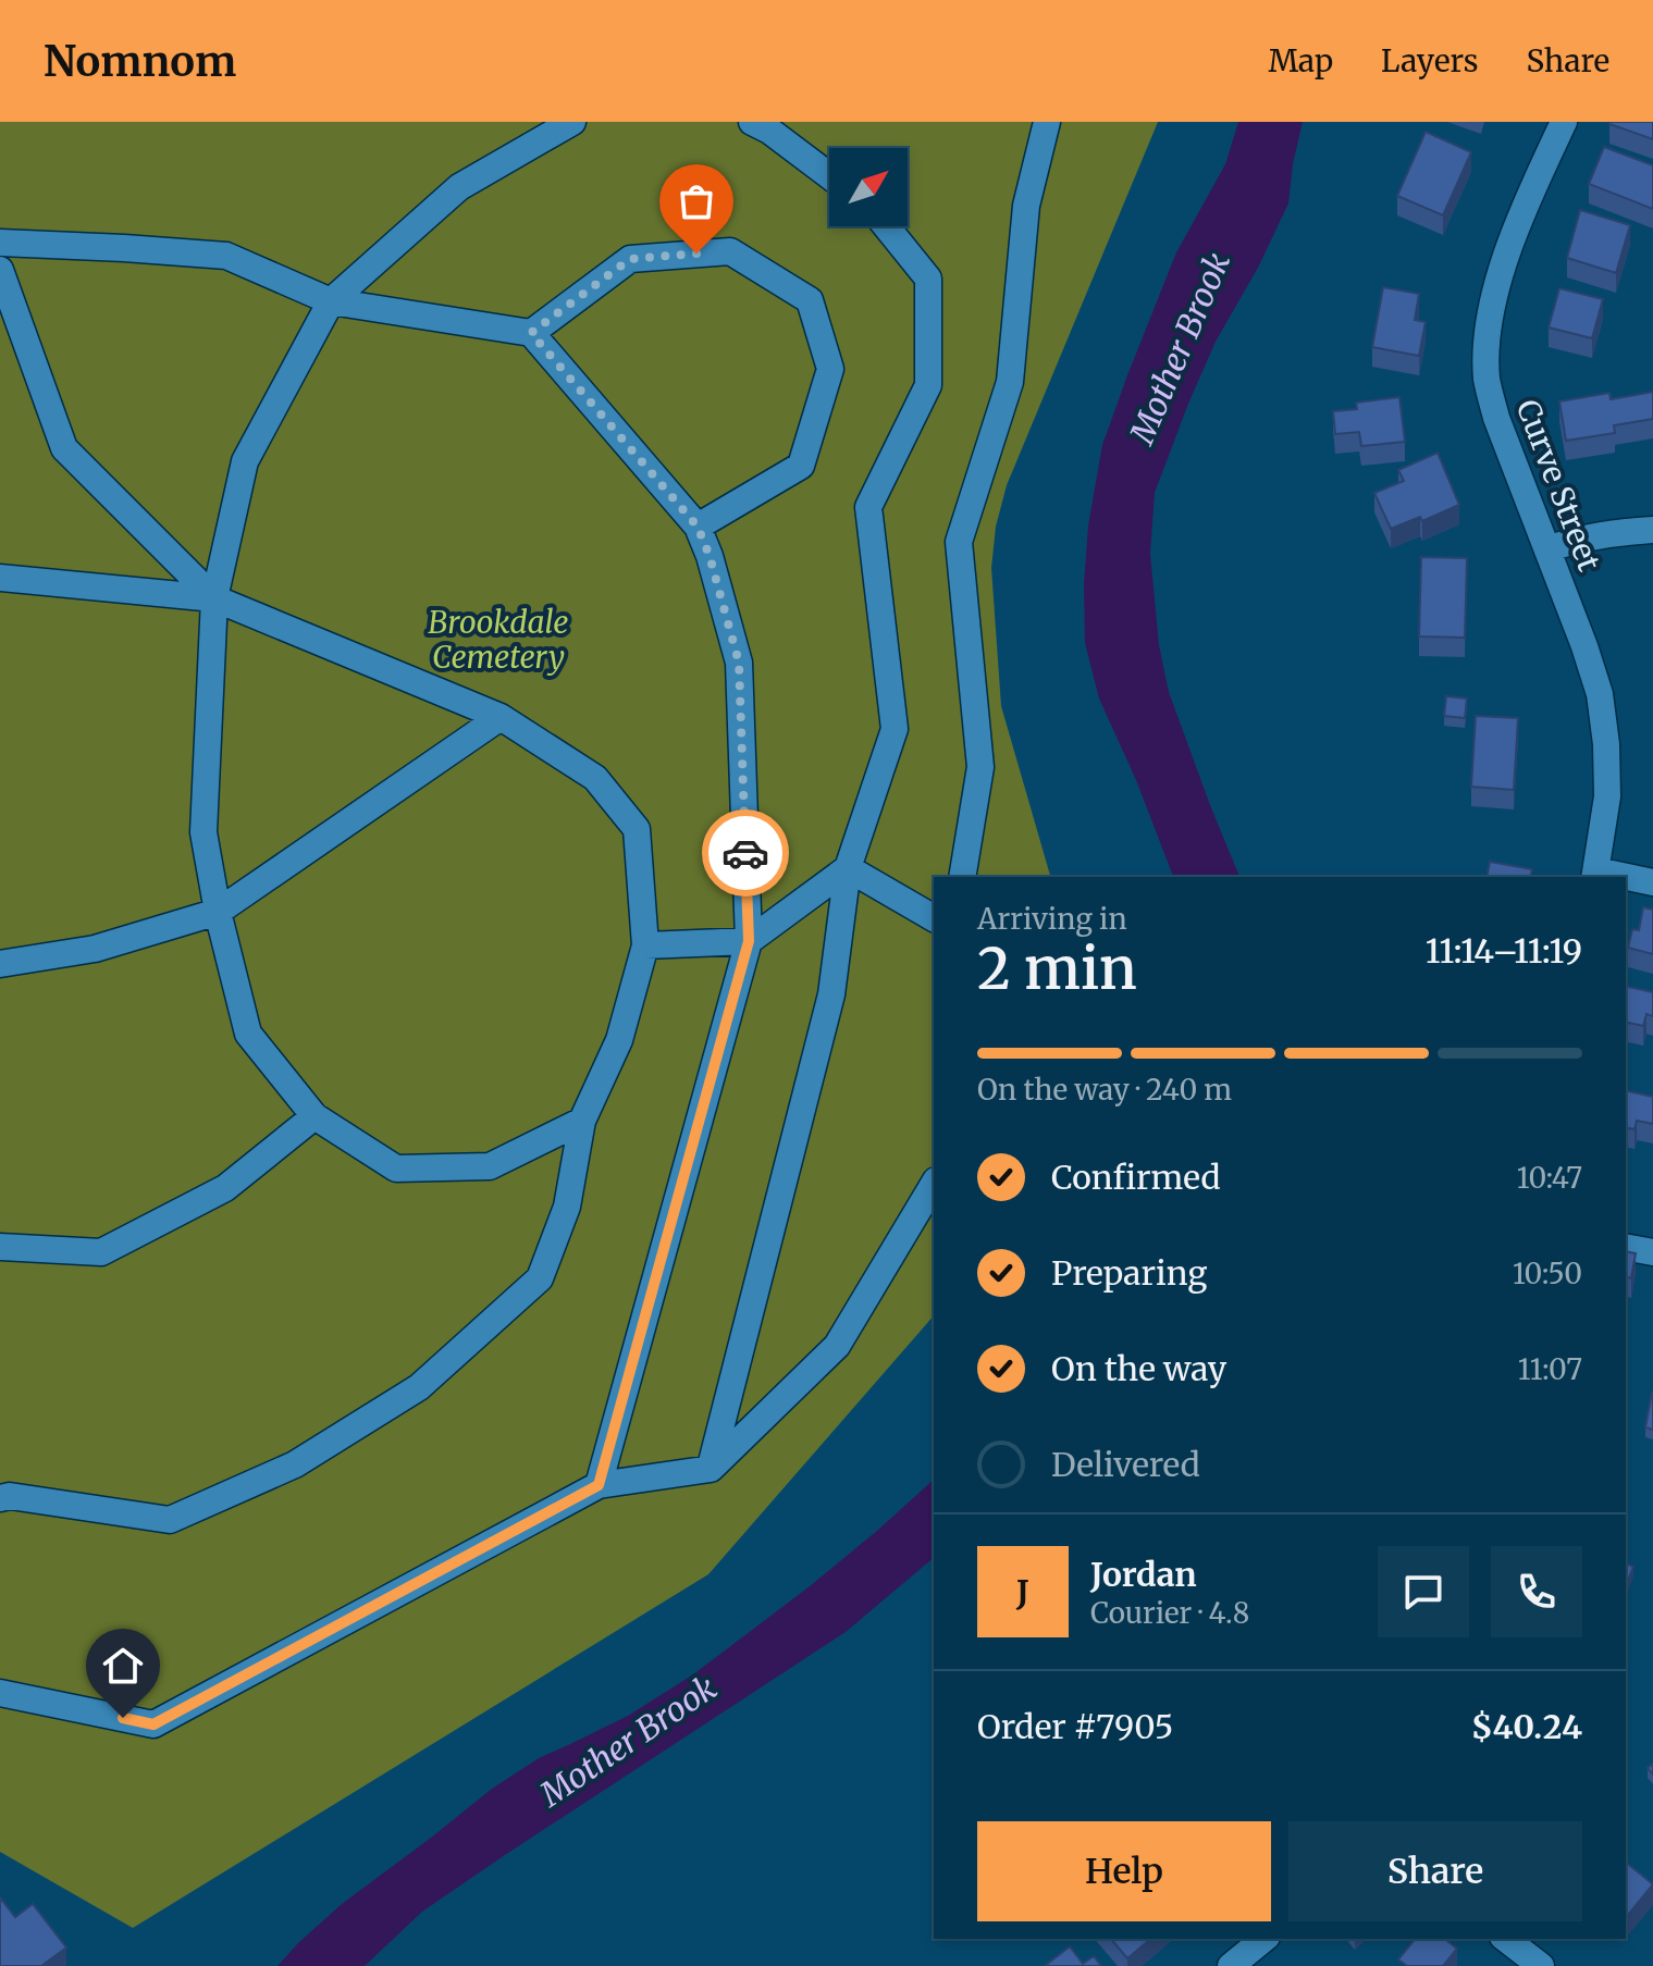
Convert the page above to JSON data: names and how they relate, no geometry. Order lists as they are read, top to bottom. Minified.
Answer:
{"streets":{"street":["Curve Street"]},"water":["Mother Brook"],"parks":["Brookdale Cemetery"],"north":"top right","page":{"header":"Nomnom","nav":["Map","Layers","Share"],"heading":["2 min","Arriving in","11:14–11:19"],"panel":["Jordan","Courier · 4.8","Order #7905","$40.24"],"bar":"On the way · 240 m","list":[["Confirmed","10:47"],["Preparing","10:50"],["On the way","11:07"],"Delivered"],"round":"J","buttons":["Help","Share"]}}
